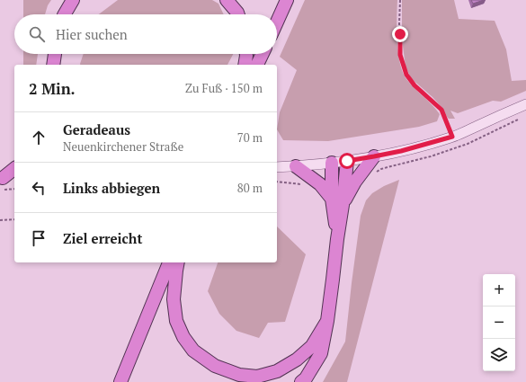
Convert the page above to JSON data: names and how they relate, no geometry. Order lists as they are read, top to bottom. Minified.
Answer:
{"page":{"search":"Hier suchen","heading":["2 Min.","Zu Fuß · 150 m"],"list":[["Geradeaus","Neuenkirchener Straße","70 m"],["Links abbiegen","80 m"],"Ziel erreicht"],"map_buttons":["+","−"]}}
